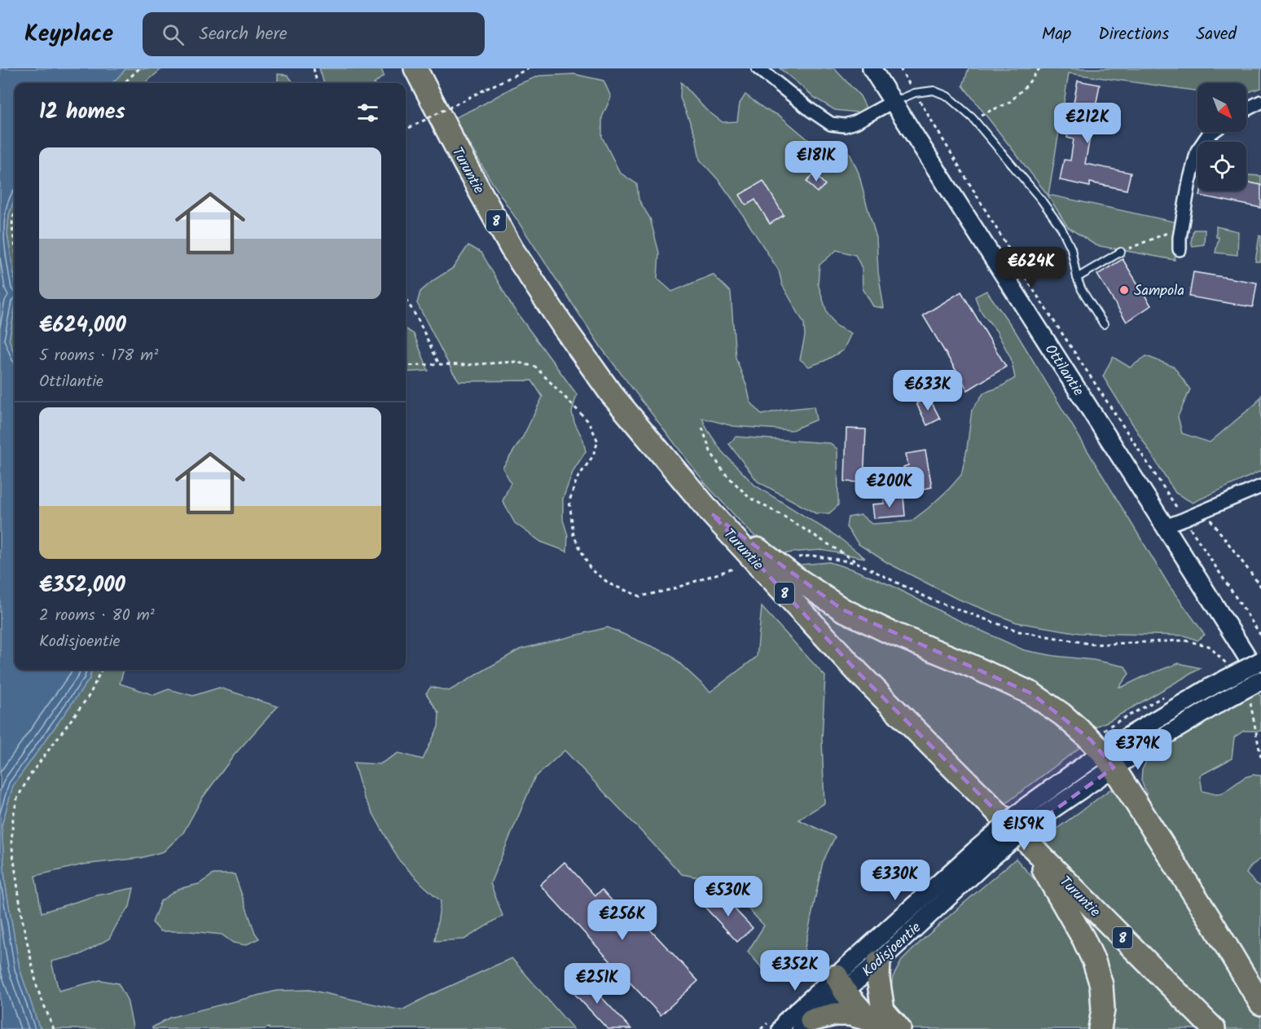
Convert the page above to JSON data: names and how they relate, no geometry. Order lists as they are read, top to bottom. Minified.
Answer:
{"streets":{"highway":["Turuntie","8"],"main road":["Ottilantie","Kodisjoentie"]},"crossings":[["Ottilantie","Kodisjoentie"]],"places":["Sampola"],"north":"bottom right","page":{"header":"Keyplace","search":"Search here","nav":["Map","Directions","Saved"],"heading":"12 homes","price":["€212K","€181K","€624K","€633K","€200K","€379K","€159K","€330K","€530K","€256K","€352K","€251K"],"list":[{"name":"€624,000","note":"5 rooms · 178 m² · Ottilantie"},{"name":"€352,000","note":"2 rooms · 80 m² · Kodisjoentie"}]}}
